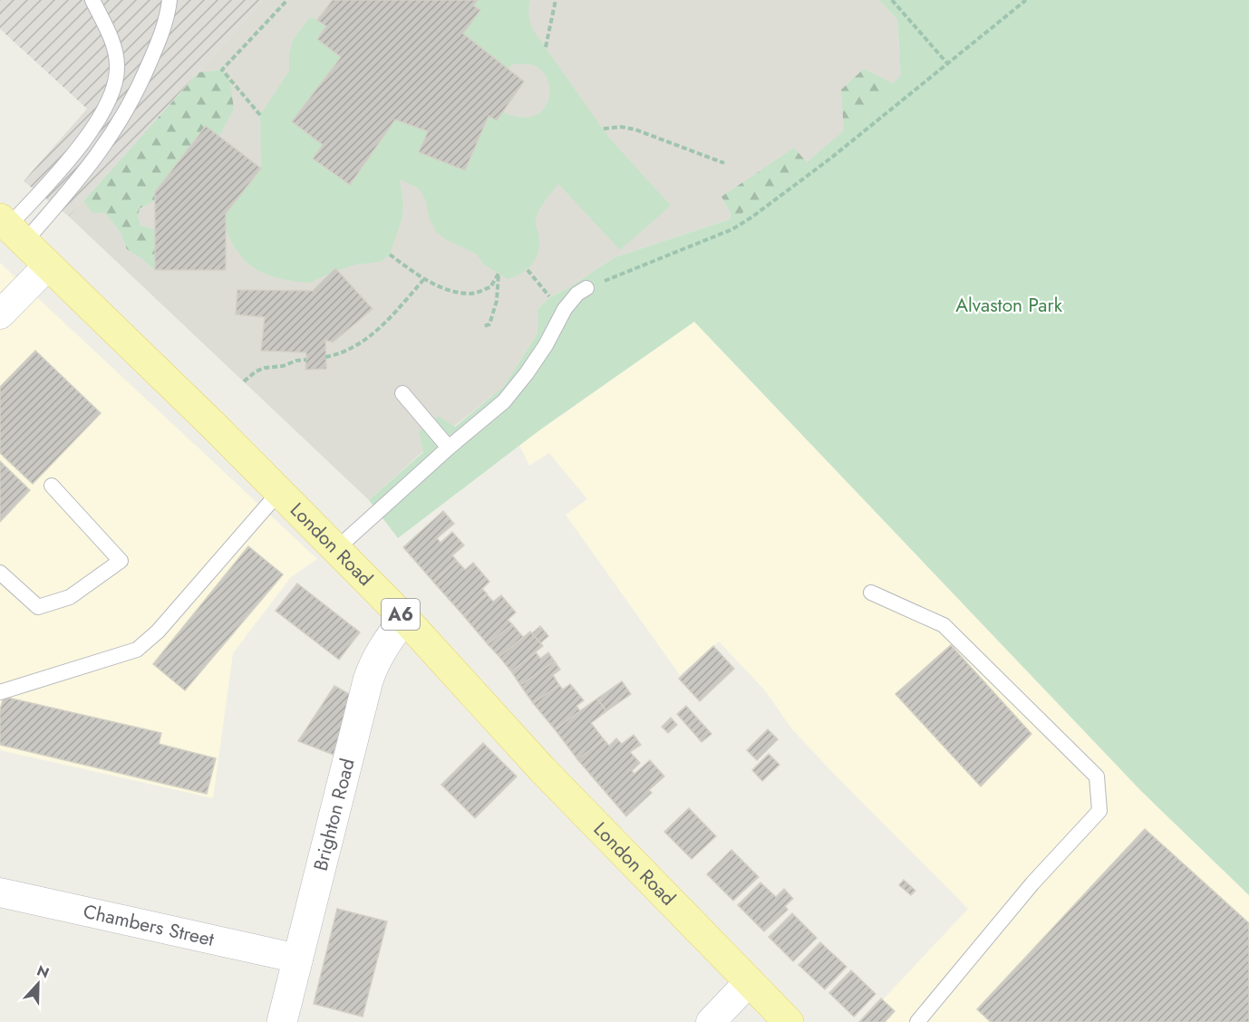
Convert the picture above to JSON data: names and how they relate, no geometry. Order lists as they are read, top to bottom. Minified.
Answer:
{"streets":{"main road":["London Road","A6"],"street":["Brighton Road","Chambers Street"]},"crossings":[["London Road","Brighton Road"],["Brighton Road","Chambers Street"]],"parks":["Alvaston Park"],"north":"top"}
